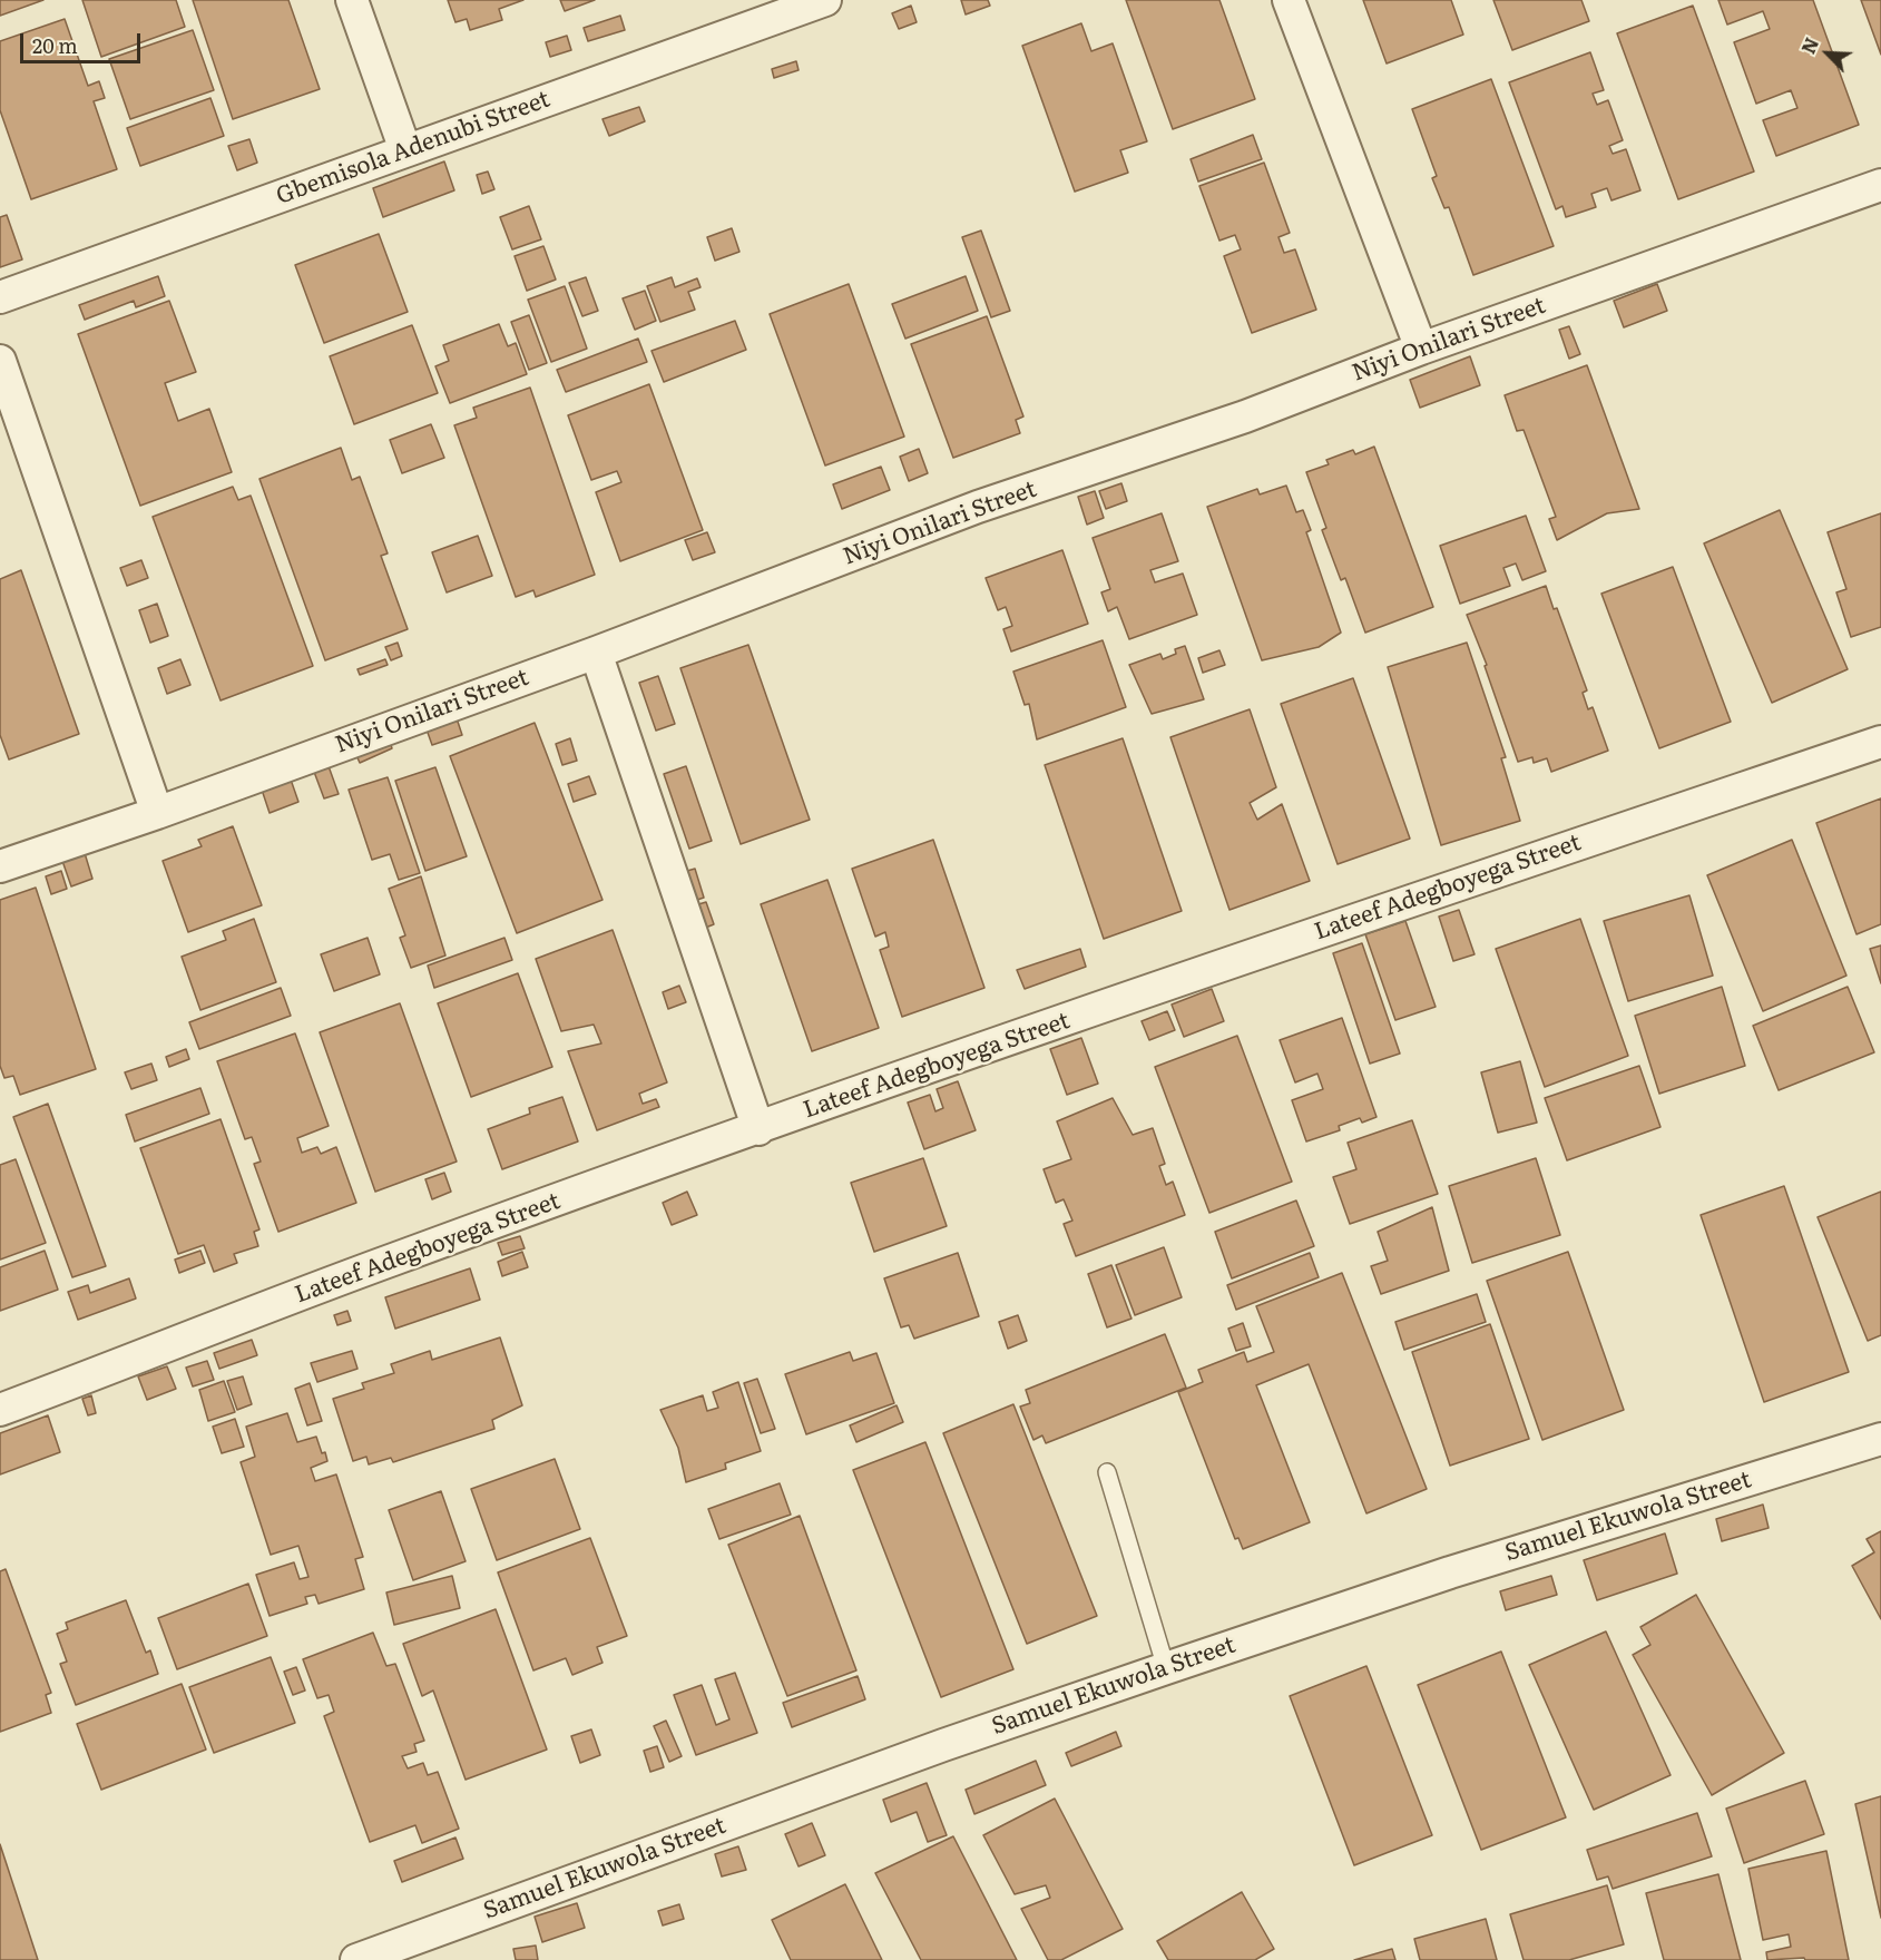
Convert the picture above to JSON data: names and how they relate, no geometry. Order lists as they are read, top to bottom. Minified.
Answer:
{"streets":{"street":["Gbemisola Adenubi Street","Niyi Onilari Street","Lateef Adegboyega Street","Samuel Ekuwola Street"]},"scale_bar":"20 m","north":"top left"}
